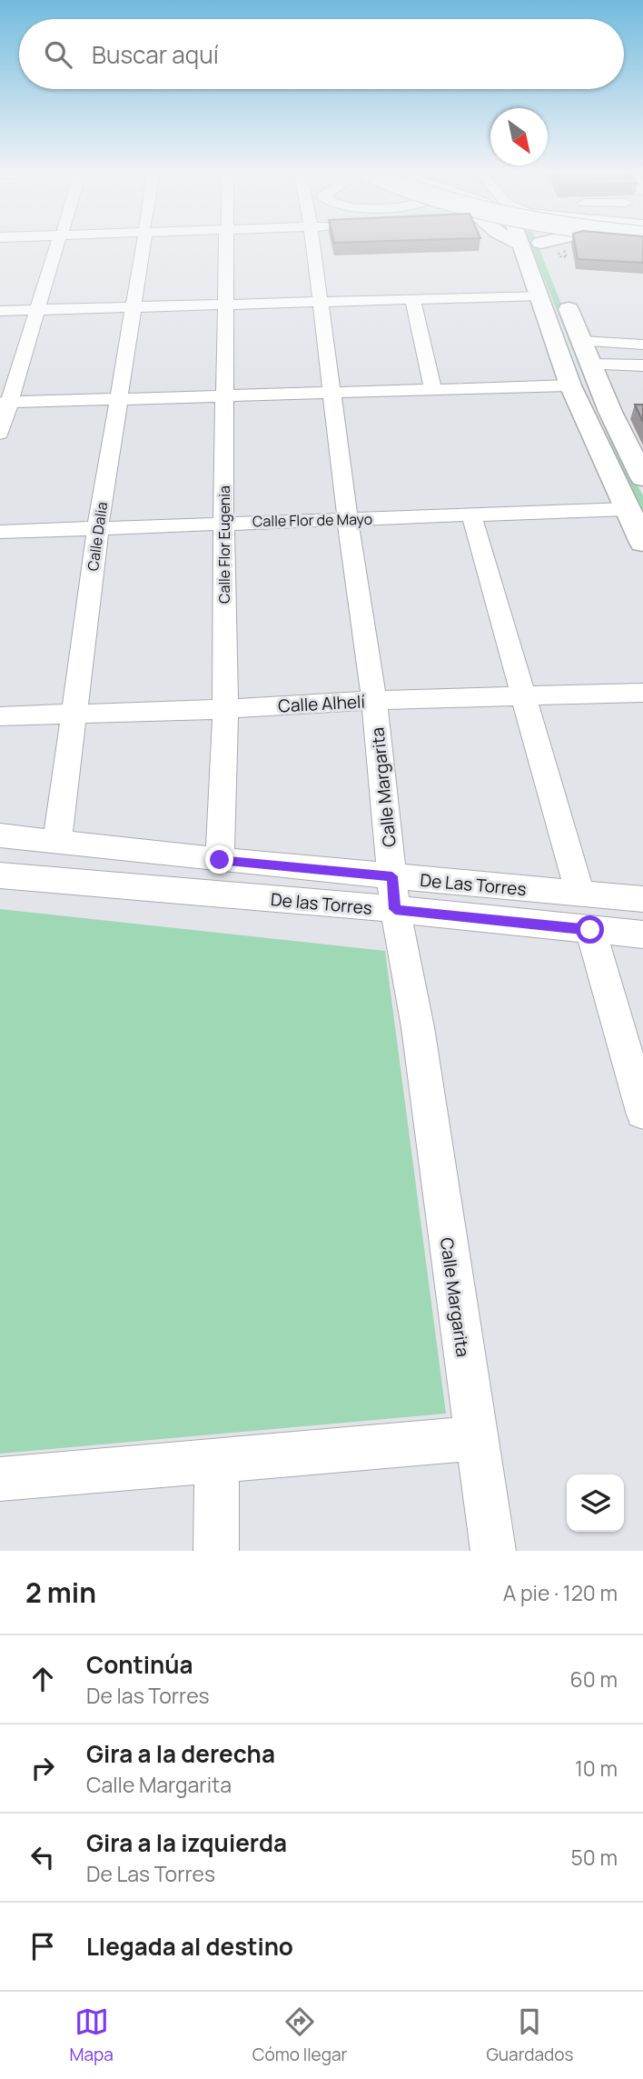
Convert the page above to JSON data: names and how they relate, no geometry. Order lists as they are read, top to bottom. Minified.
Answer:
{"streets":{"street":["Calle Flor de Mayo","Calle Dalia","Calle Flor Eugenia","Calle Alhelí","Calle Margarita","De Las Torres","De las Torres"]},"crossings":[["Calle Flor de Mayo","Calle Dalia"],["Calle Flor de Mayo","Calle Flor Eugenia"],["Calle Flor de Mayo","Calle Margarita"],["Calle Dalia","Calle Alhelí"],["Calle Dalia","De Las Torres"],["Calle Flor Eugenia","Calle Alhelí"],["Calle Flor Eugenia","De Las Torres"],["Calle Alhelí","Calle Margarita"],["Calle Margarita","De Las Torres"],["Calle Margarita","De las Torres"]],"north":"bottom right","page":{"search":"Buscar aquí","heading":["2 min","A pie · 120 m"],"list":[["Continúa","De las Torres","60 m"],["Gira a la derecha","Calle Margarita","10 m"],["Gira a la izquierda","De Las Torres","50 m"],"Llegada al destino"],"nav":["Mapa","Cómo llegar","Guardados"]}}
